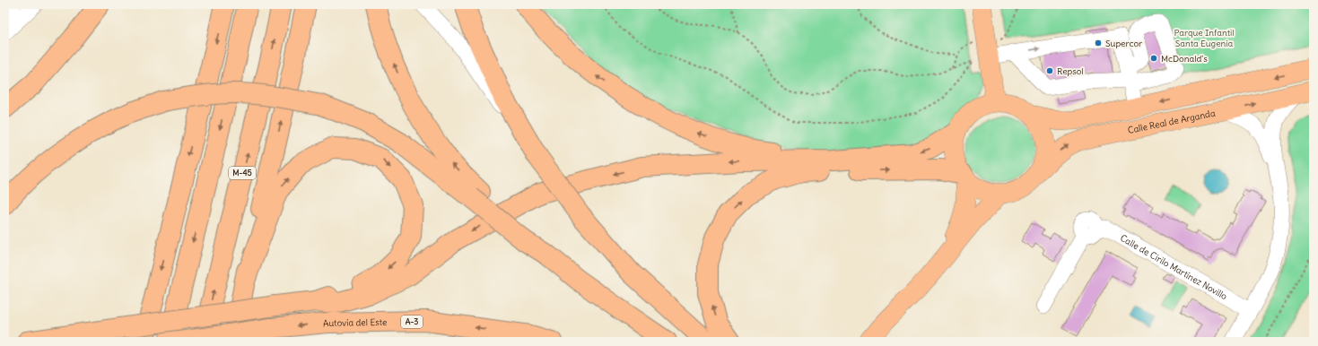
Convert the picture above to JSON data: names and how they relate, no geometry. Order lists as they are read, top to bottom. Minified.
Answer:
{"streets":{"highway":["M-45","A-3","Autovía del Este"],"main road":["Calle Real de Arganda"],"street":["Calle de Cirilo Martínez Novillo"]},"parks":["Parque Infantil Santa Eugenia"],"places":["Supercor","McDonald's","Repsol"]}
